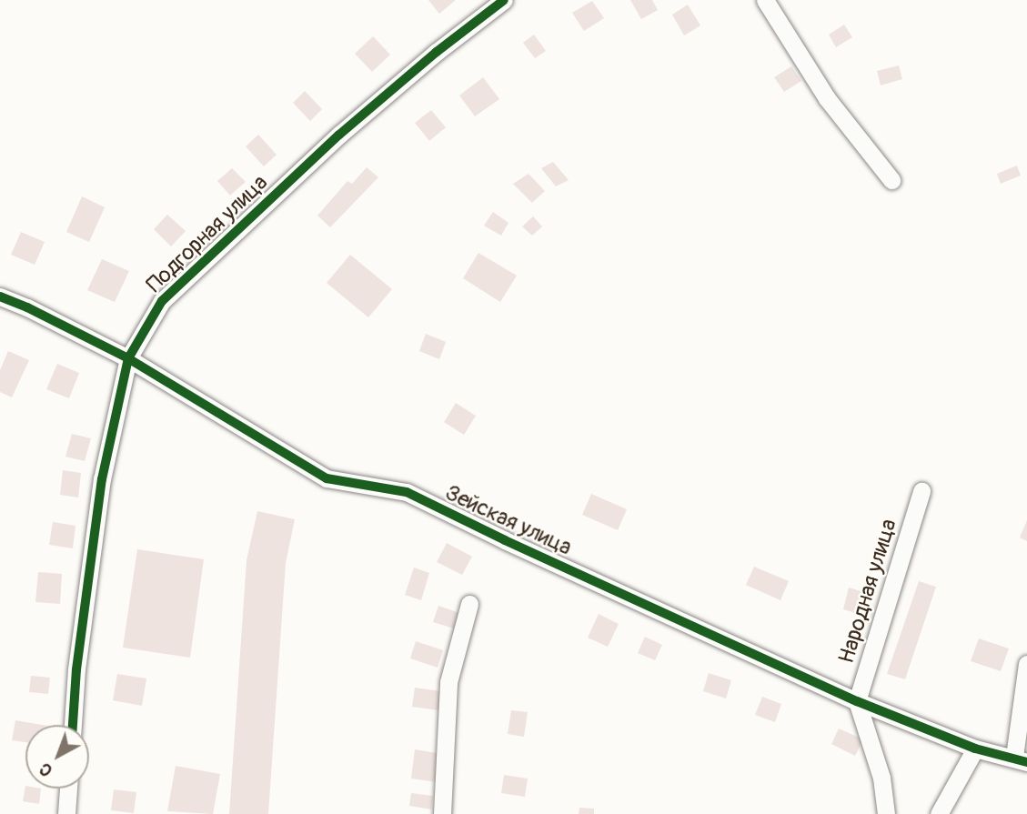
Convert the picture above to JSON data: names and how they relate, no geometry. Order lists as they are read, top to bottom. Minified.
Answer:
{"streets":{"street":["Подгорная улица","Зейская улица","Народная улица"]},"crossings":[["Подгорная улица","Зейская улица"],["Зейская улица","Народная улица"]],"north":"bottom left"}
